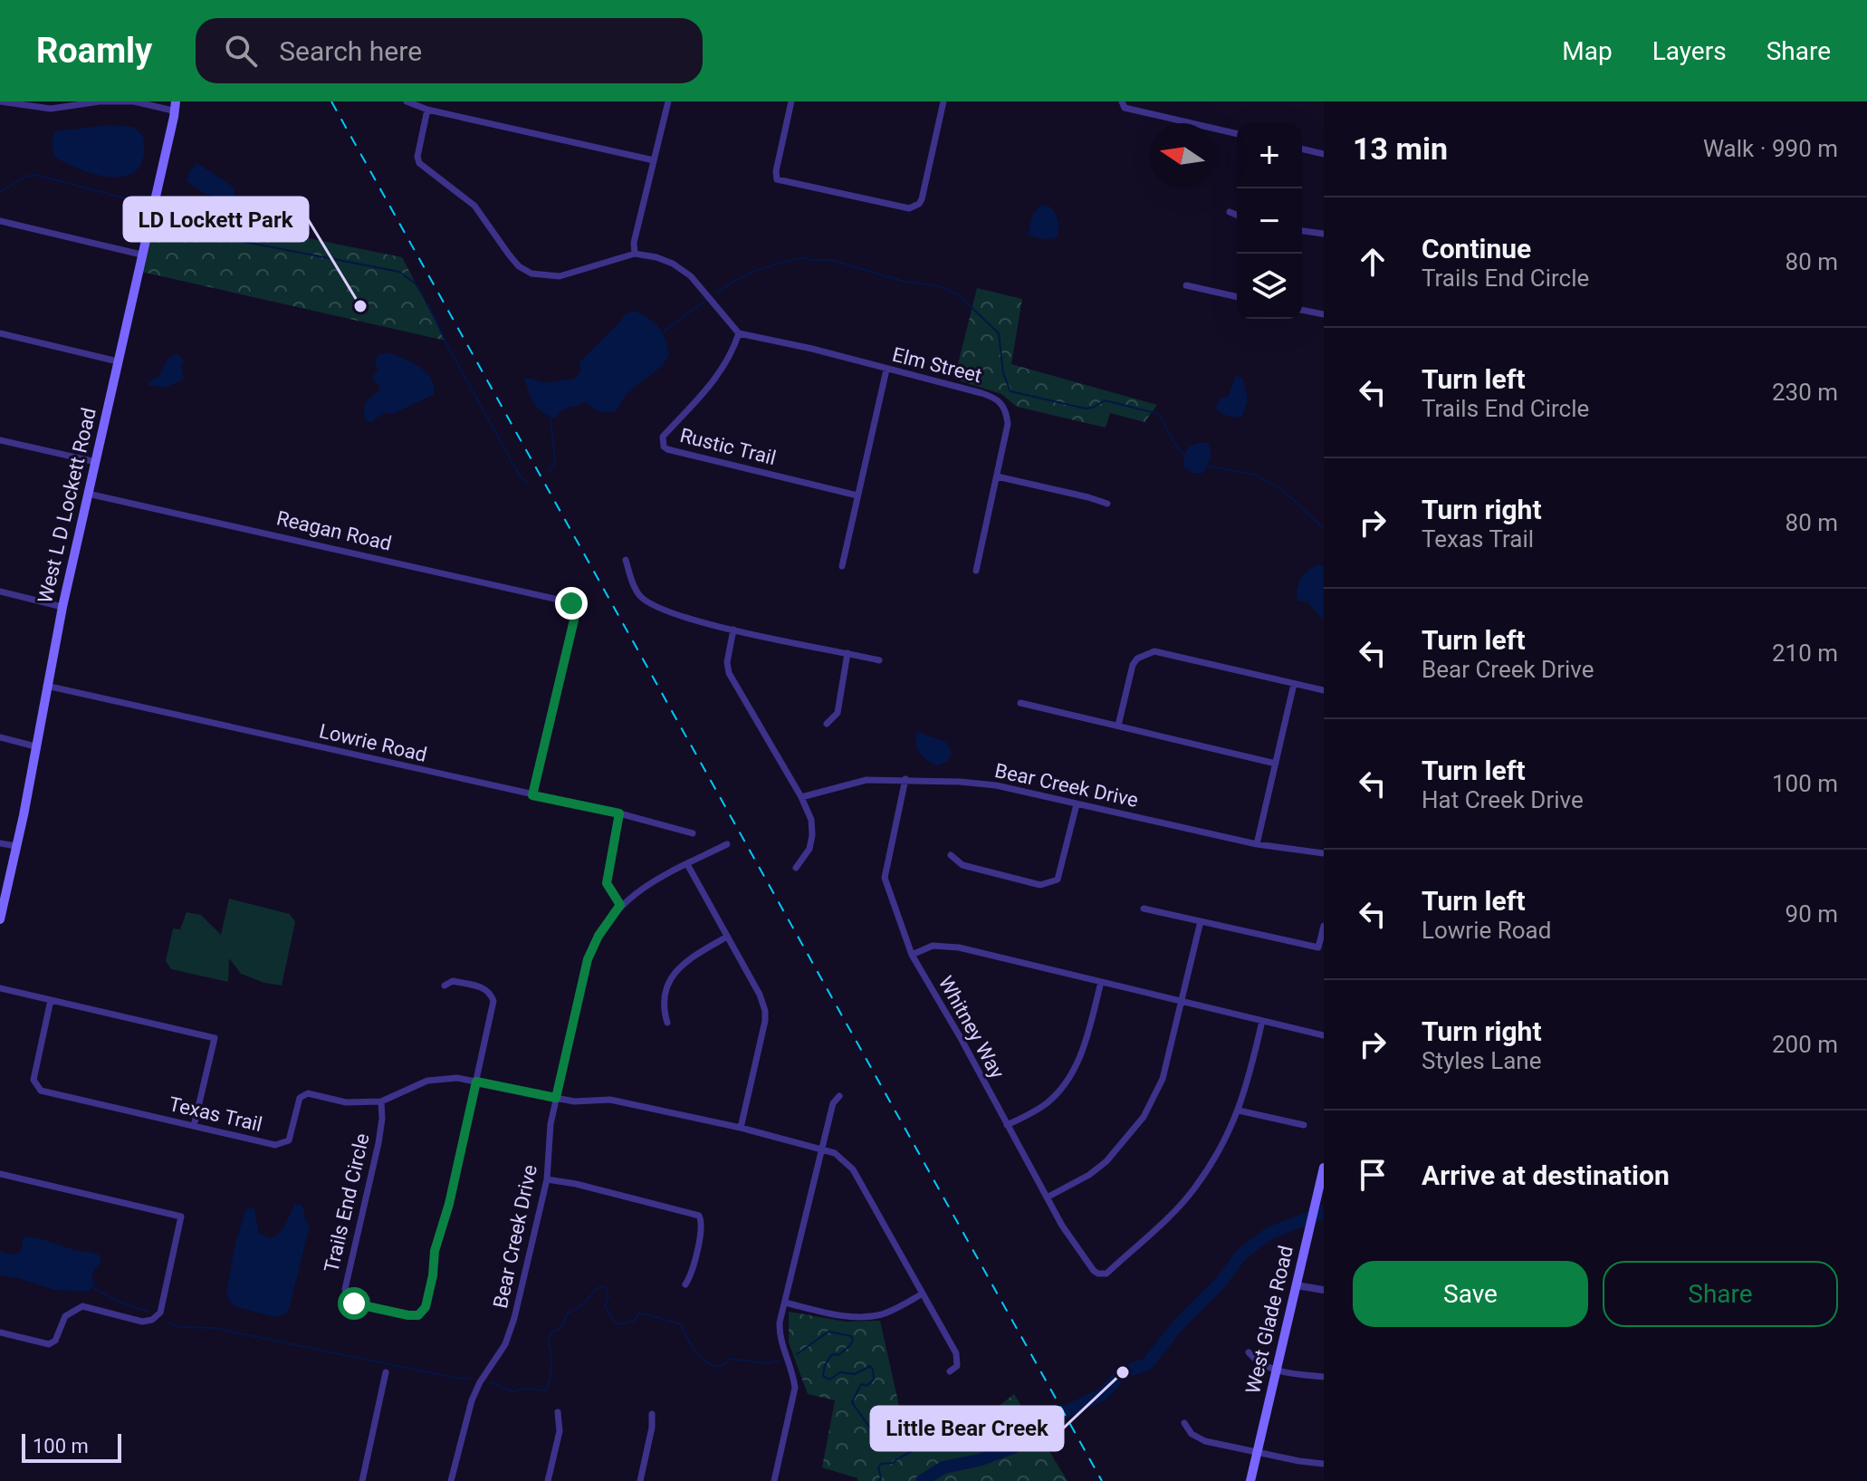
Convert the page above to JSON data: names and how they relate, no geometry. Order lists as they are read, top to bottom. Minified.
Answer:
{"streets":{"main road":["West L D Lockett Road","West Glade Road"],"street":["Elm Street","Rustic Trail","Reagan Road","Lowrie Road","Bear Creek Drive","Whitney Way","Texas Trail","Trails End Circle"]},"crossings":[["Elm Street","Rustic Trail"],["West L D Lockett Road","Reagan Road"],["West L D Lockett Road","Lowrie Road"],["Reagan Road","Lowrie Road"],["Bear Creek Drive","Whitney Way"],["Bear Creek Drive","Texas Trail"],["Texas Trail","Trails End Circle"]],"places":["LD Lockett Park","Little Bear Creek"],"scale_bar":"100 m","north":"left","page":{"header":"Roamly","search":"Search here","nav":["Map","Layers","Share"],"heading":["13 min","Walk · 990 m"],"map_buttons":["+","−"],"list":[["Continue","Trails End Circle","80 m"],["Turn left","Trails End Circle","230 m"],["Turn right","Texas Trail","80 m"],["Turn left","Bear Creek Drive","210 m"],["Turn left","Hat Creek Drive","100 m"],["Turn left","Lowrie Road","90 m"],["Turn right","Styles Lane","200 m"],"Arrive at destination"],"buttons":["Save","Share"],"scale":"100 m"}}
